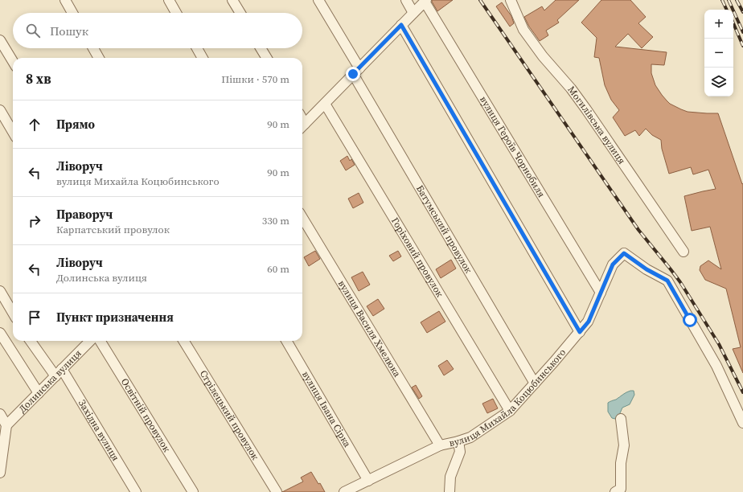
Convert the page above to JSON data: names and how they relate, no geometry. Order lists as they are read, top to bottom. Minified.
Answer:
{"streets":{"street":["Могилівська вулиця","вулиця Героїв Чорнобиля","Батумський провулок","Горіховий провулок","вулиця Василя Хмелюка","Долинська вулиця","вулиця Михайла Коцюбинського","вулиця Івана Сірка","Освітній провулок","Стрілецький провулок","Західна вулиця"]},"crossings":[["вулиця Героїв Чорнобиля","вулиця Михайла Коцюбинського"],["Батумський провулок","вулиця Михайла Коцюбинського"],["Горіховий провулок","вулиця Михайла Коцюбинського"],["вулиця Василя Хмелюка","вулиця Михайла Коцюбинського"],["Долинська вулиця","Західна вулиця"],["вулиця Михайла Коцюбинського","вулиця Івана Сірка"]],"page":{"map_buttons":["+","−"],"search":"Пошук","heading":["8 хв","Пішки · 570 m"],"list":[["Прямо","90 m"],["Ліворуч","вулиця Михайла Коцюбинського","90 m"],["Праворуч","Карпатський провулок","330 m"],["Ліворуч","Долинська вулиця","60 m"],"Пункт призначення"]}}
